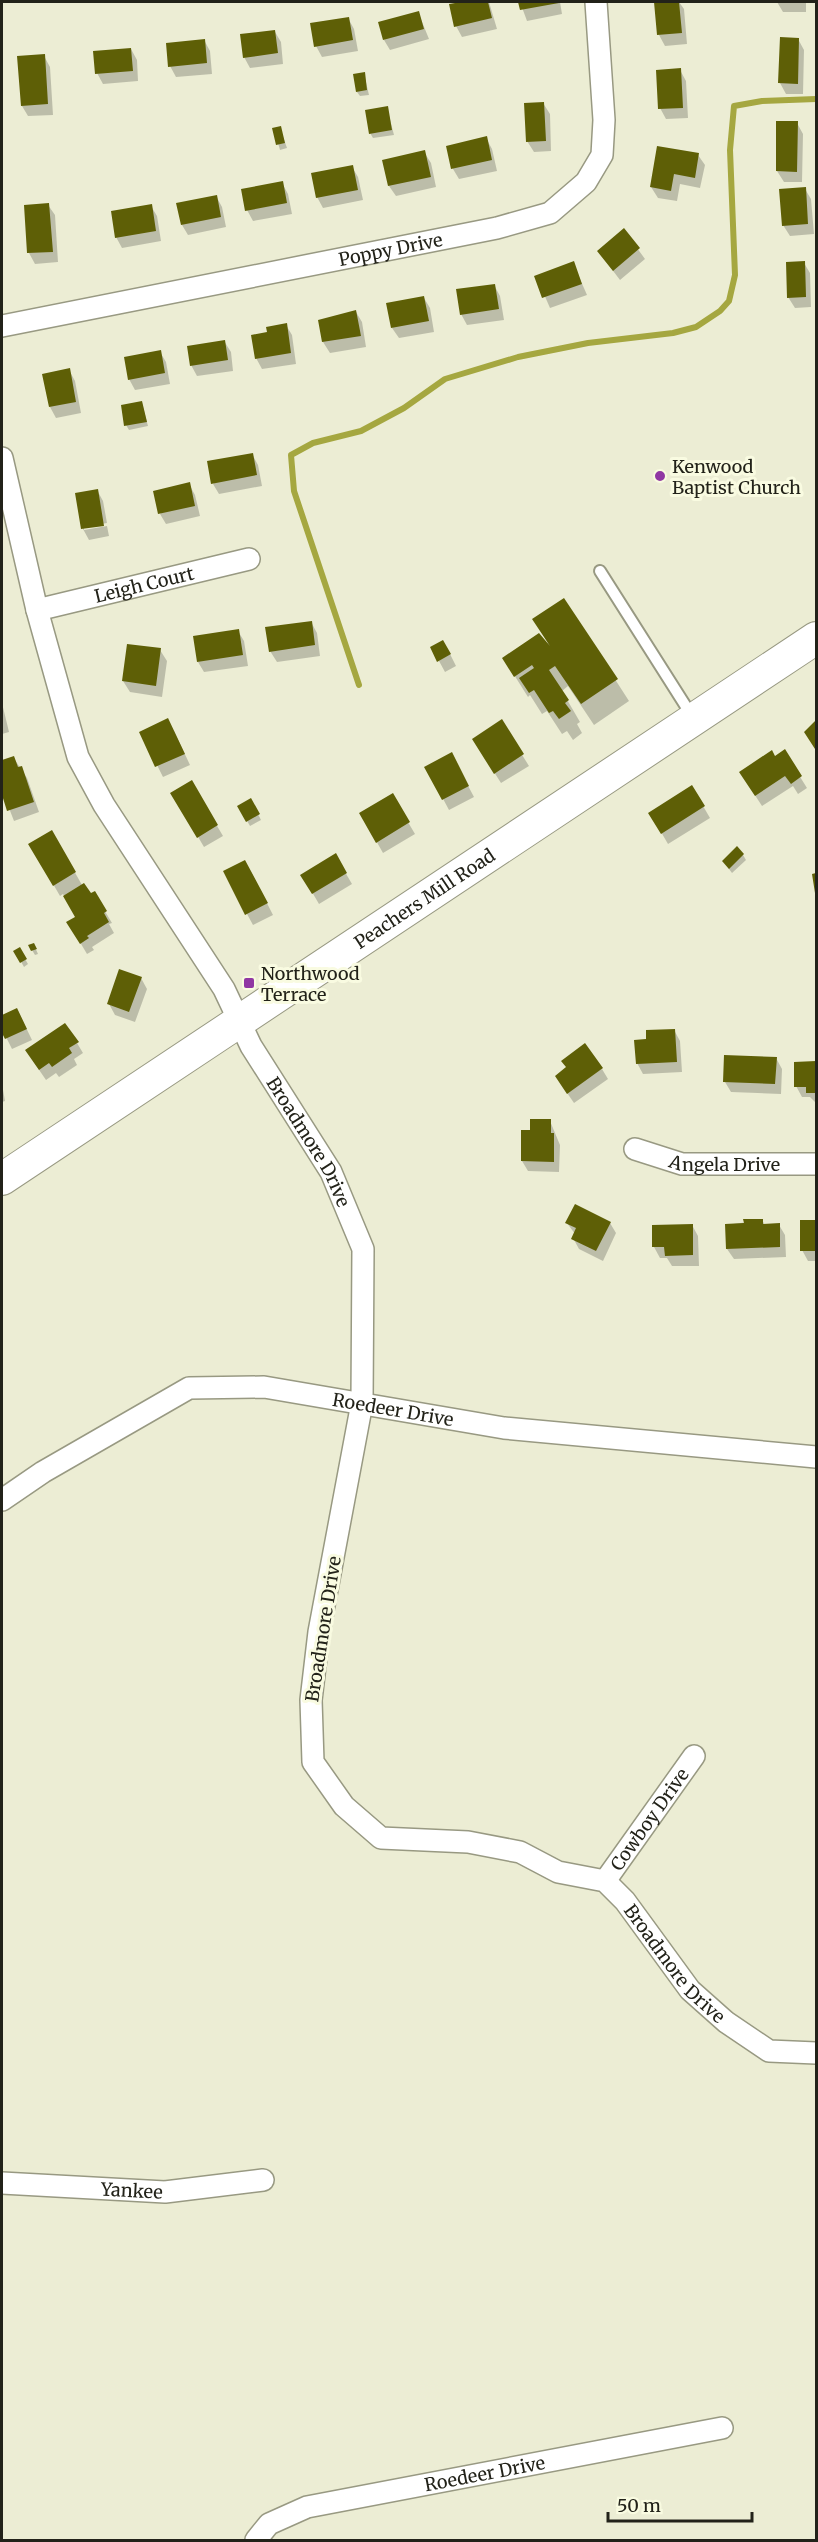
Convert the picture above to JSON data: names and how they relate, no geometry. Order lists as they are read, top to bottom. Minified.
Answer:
{"streets":{"main road":["Peachers Mill Road"],"street":["Poppy Drive","Leigh Court","Broadmore Drive","Angela Drive","Roedeer Drive","Cowboy Drive","Yankee"]},"crossings":[["Peachers Mill Road","Broadmore Drive"],["Broadmore Drive","Roedeer Drive"],["Broadmore Drive","Cowboy Drive"]],"places":{"other":["Kenwood Baptist Church"],"transit":["Northwood Terrace"]},"scale_bar":"50 m"}
